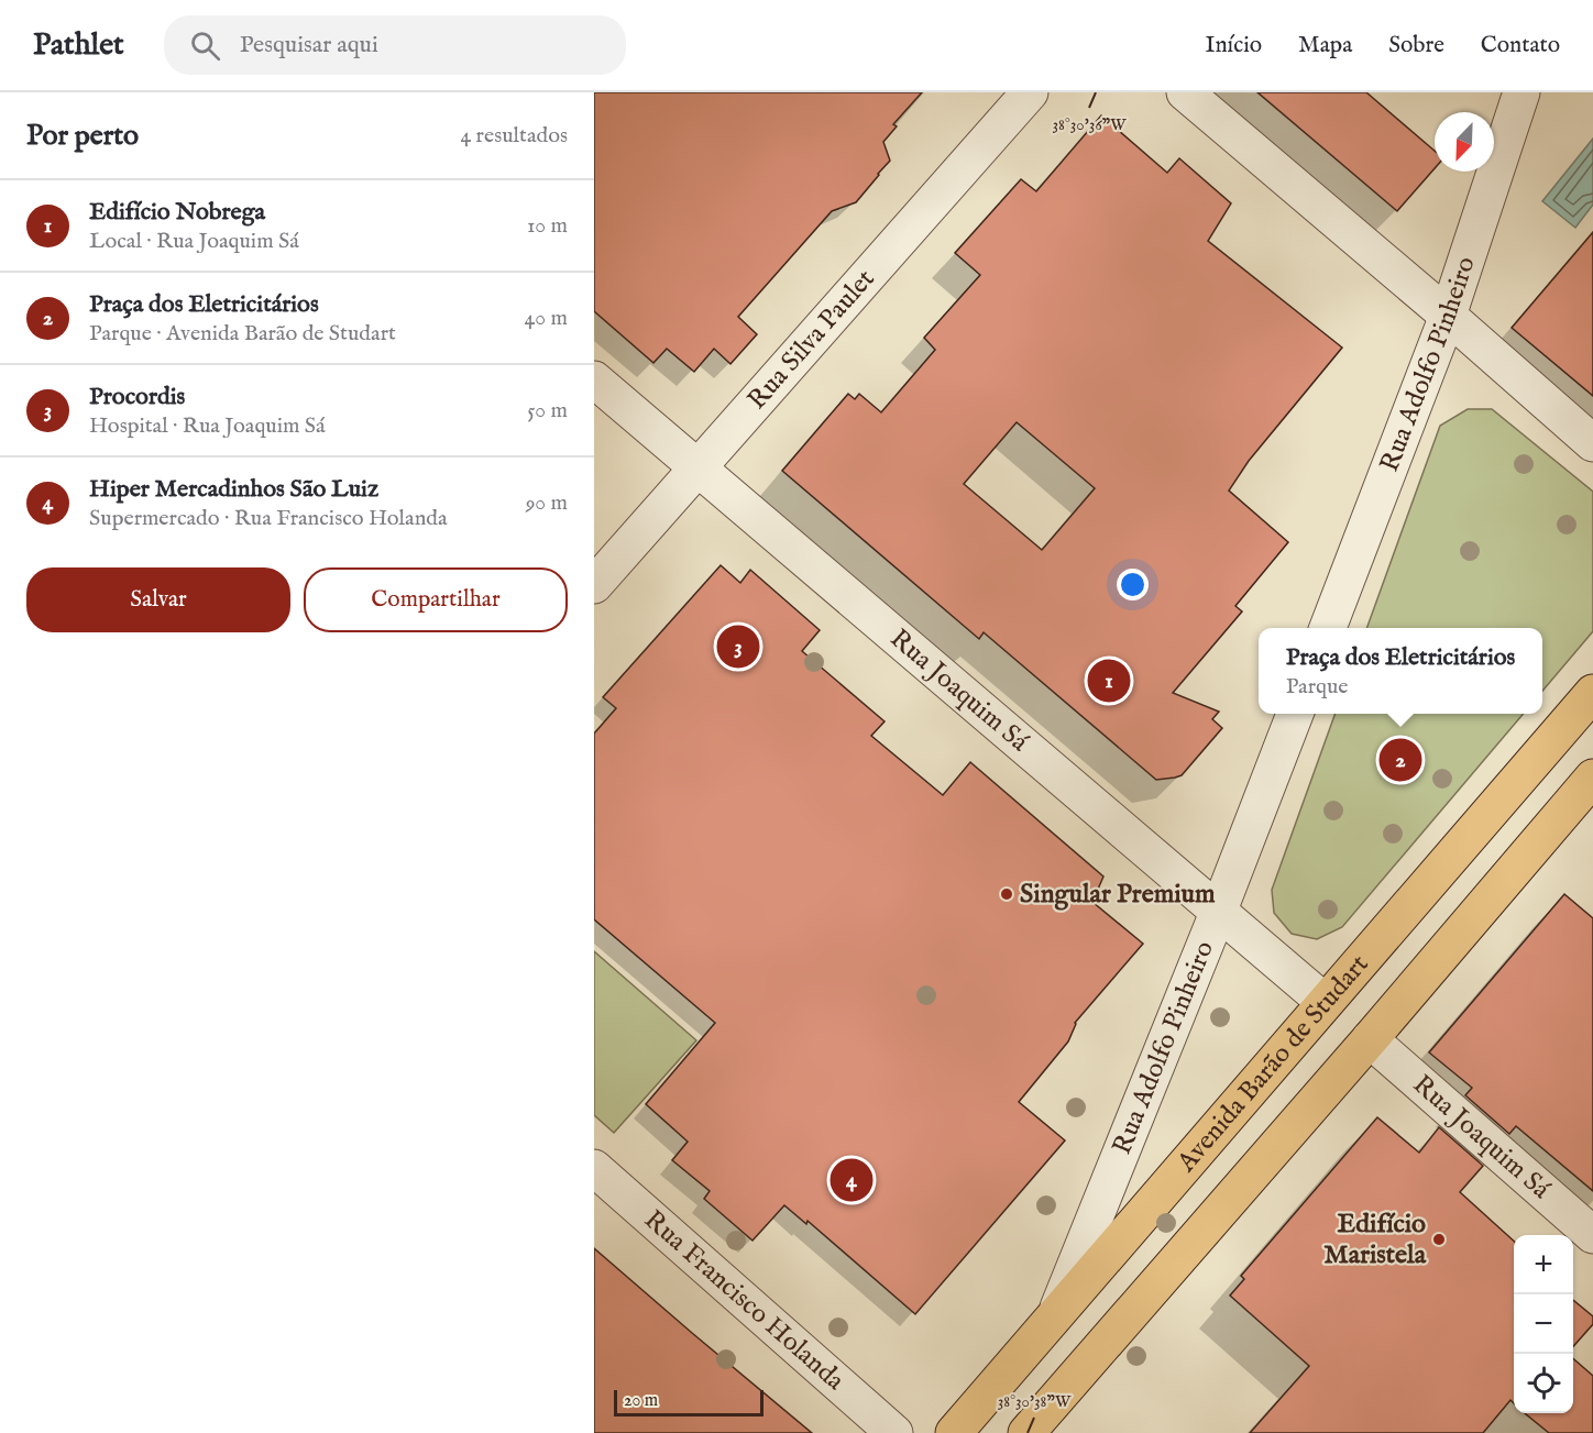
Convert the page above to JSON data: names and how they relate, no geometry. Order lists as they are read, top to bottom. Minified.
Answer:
{"streets":{"main road":["Avenida Barão de Studart"],"street":["Rua Silva Paulet","Rua Adolfo Pinheiro","Rua Joaquim Sá","Rua Francisco Holanda"]},"crossings":[["Rua Silva Paulet","Rua Joaquim Sá"],["Rua Adolfo Pinheiro","Rua Joaquim Sá"],["Rua Adolfo Pinheiro","Avenida Barão de Studart"],["Rua Joaquim Sá","Avenida Barão de Studart"]],"places":["Singular Premium","Edifício Maristela"],"scale_bar":"20 m","north":"bottom left","page":{"header":"Pathlet","search":"Pesquisar aqui","nav":["Início","Mapa","Sobre","Contato"],"heading":["Por perto","4 resultados"],"list":[{"mark":"1","name":"Edifício Nobrega","note":"Local · Rua Joaquim Sá","value":"10 m"},{"mark":"2","name":"Praça dos Eletricitários","note":"Parque · Avenida Barão de Studart","value":"40 m"},{"mark":"3","name":"Procordis","note":"Hospital · Rua Joaquim Sá","value":"50 m"},{"mark":"4","name":"Hiper Mercadinhos São Luiz","note":"Supermercado · Rua Francisco Holanda","value":"90 m"}],"buttons":["Salvar","Compartilhar"],"pins":["3","1","2","4"],"popup":["Praça dos Eletricitários","Parque"],"map_buttons":["+","−"],"scale":"20 m"},"coordinates":["38°30'36\"W","38°30'38\"W"]}
